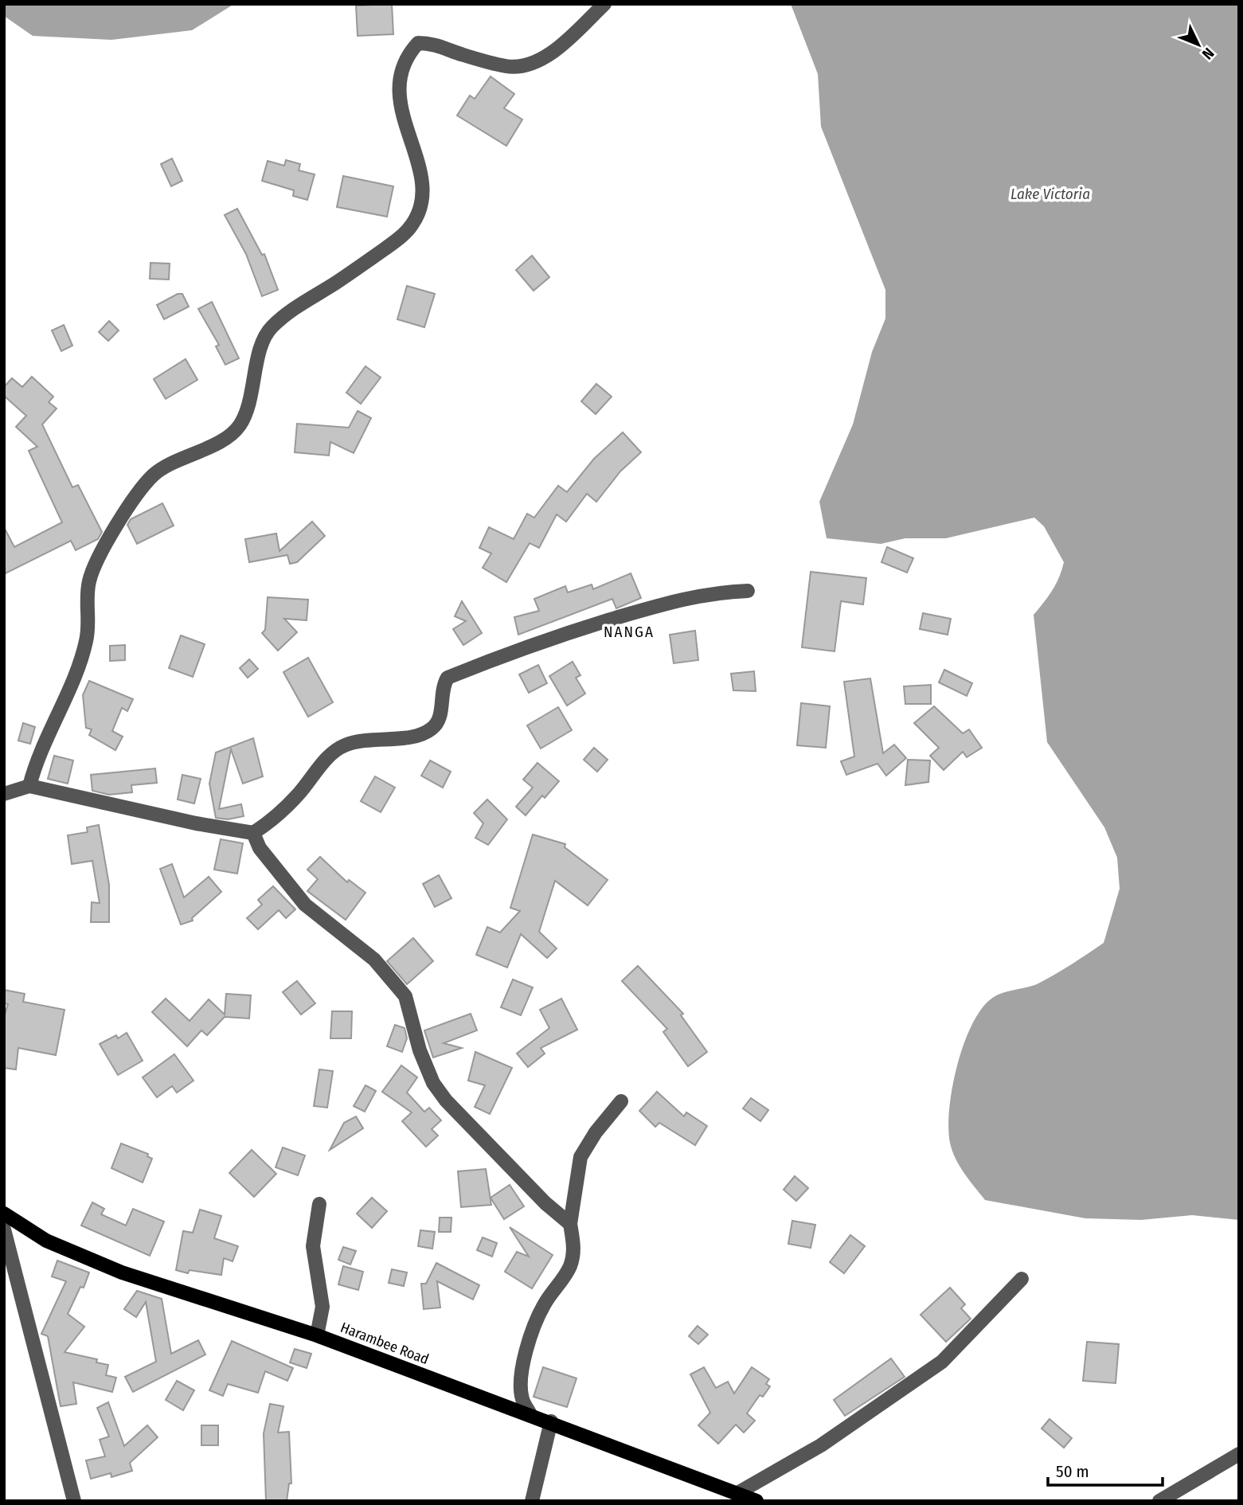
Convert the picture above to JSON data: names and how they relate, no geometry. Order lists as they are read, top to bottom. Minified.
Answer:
{"streets":{"main road":["Harambee Road"]},"districts":["NANGA"],"water":["Lake Victoria"],"scale_bar":"50 m","north":"bottom right"}
